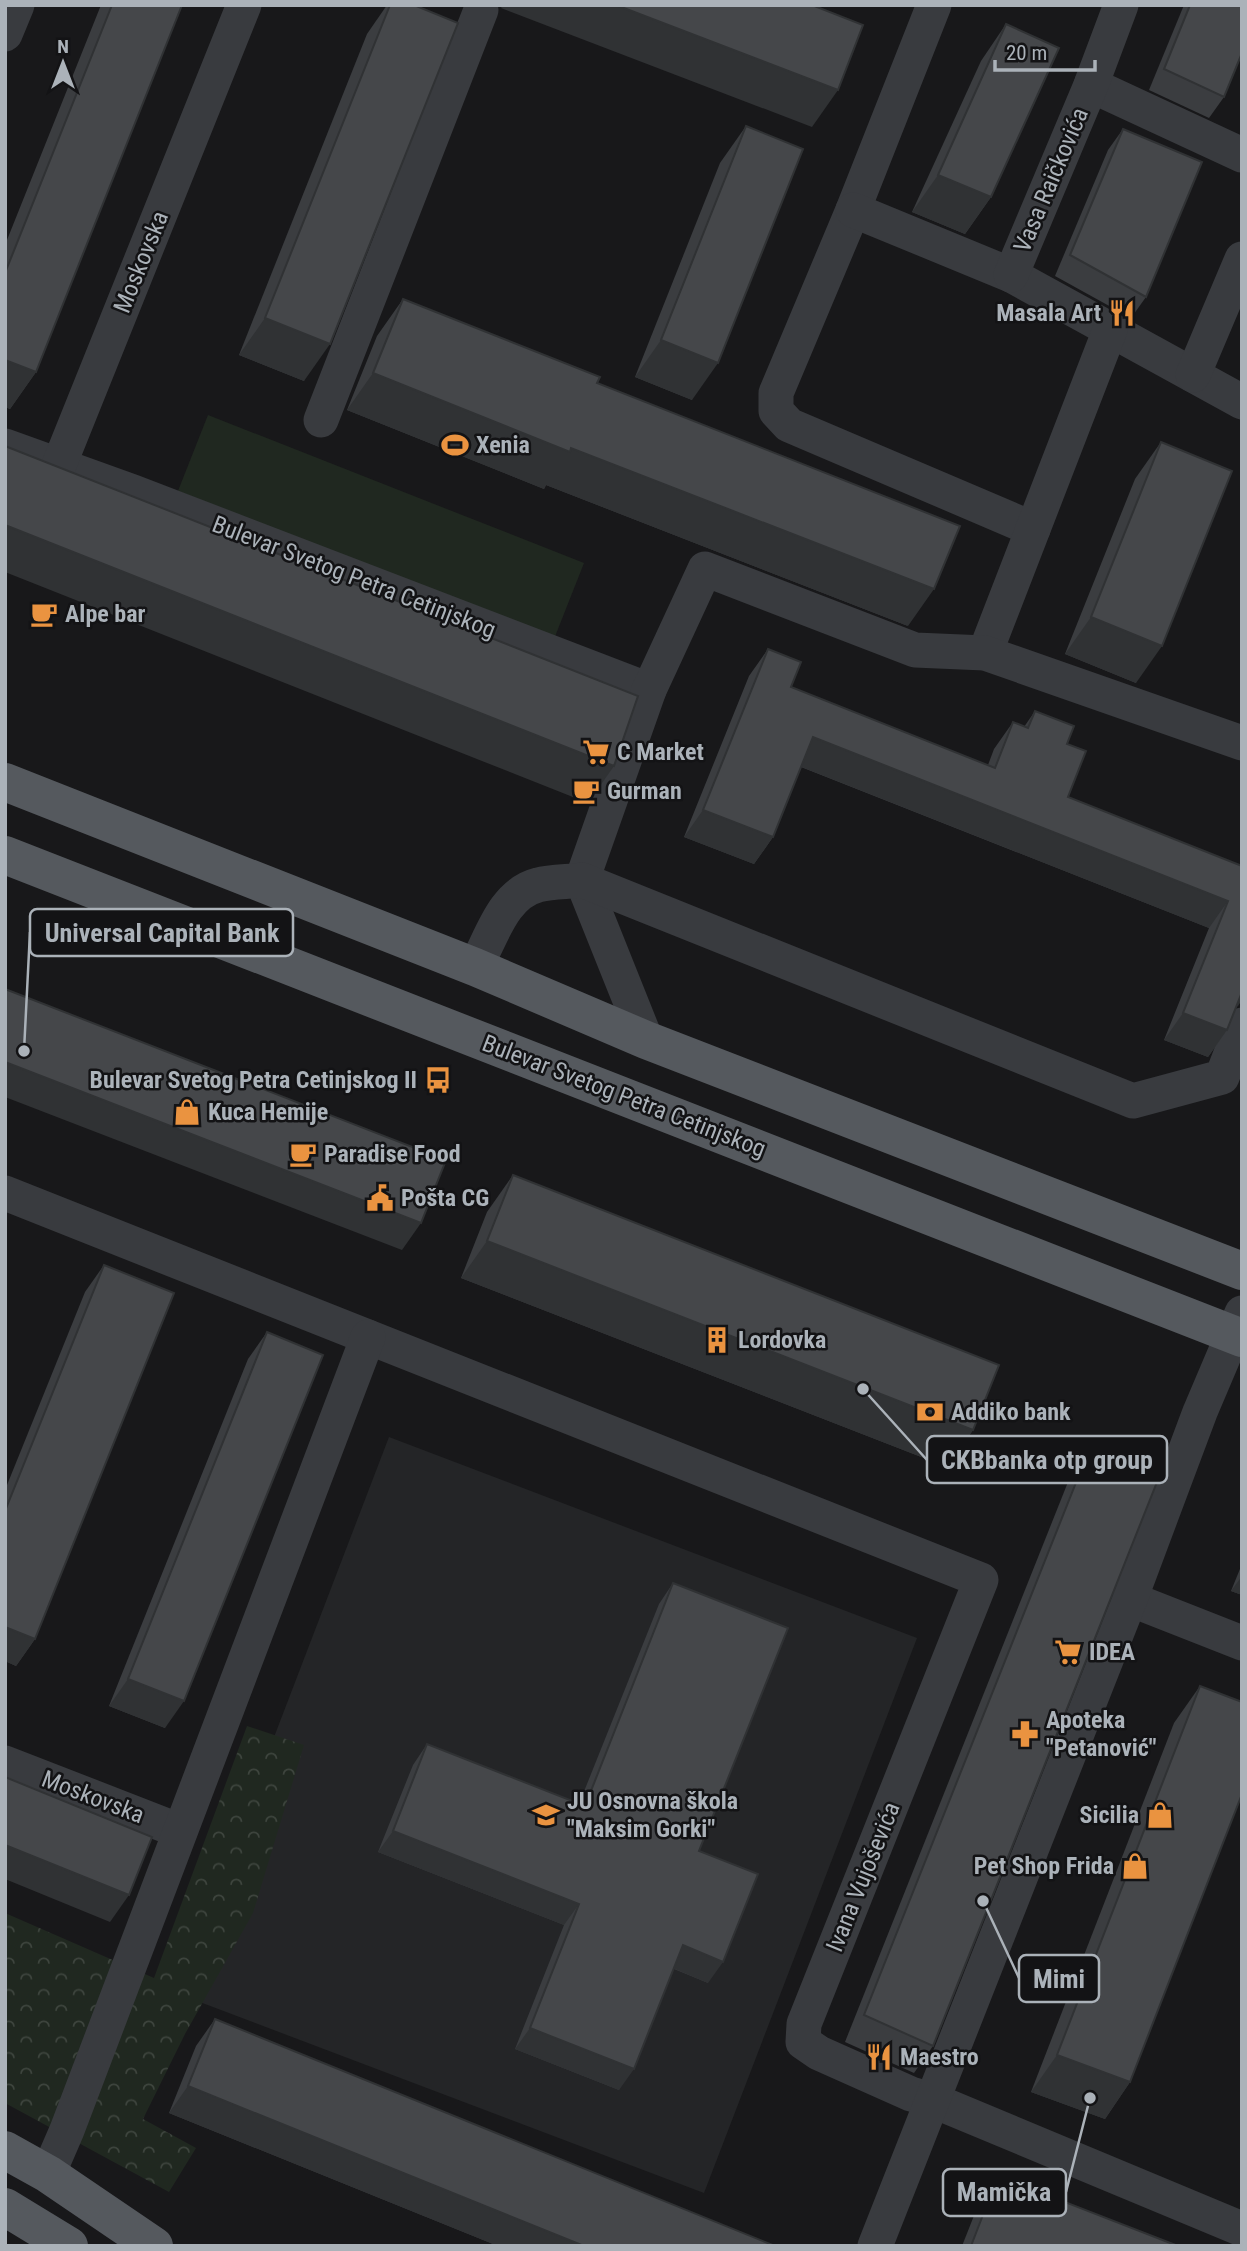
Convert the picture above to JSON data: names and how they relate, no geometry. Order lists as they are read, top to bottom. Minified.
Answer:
{"streets":{"main road":["Bulevar Svetog Petra Cetinjskog"],"street":["Vasa Raičkovića","Moskovska","Ivana Vujoševića"]},"crossings":[["Moskovska","Bulevar Svetog Petra Cetinjskog"]],"places":{"restaurant":["Masala Art","Maestro"],"sports":["Xenia"],"cafe":["Alpe bar","Gurman","Paradise Food"],"supermarket":["C Market","IDEA"],"other":["Universal Capital Bank","CKBbanka otp group","Mimi","Mamička"],"bus stop":["Bulevar Svetog Petra Cetinjskog II"],"shop":["Kuca Hemije","Sicilia","Pet Shop Frida"],"public building":["Pošta CG"],"building":["Lordovka"],"bank":["Addiko bank"],"pharmacy":["Apoteka \"Petanović\""],"school or university":["JU Osnovna škola \"Maksim Gorki\""]},"scale_bar":"20 m","north":"top"}
